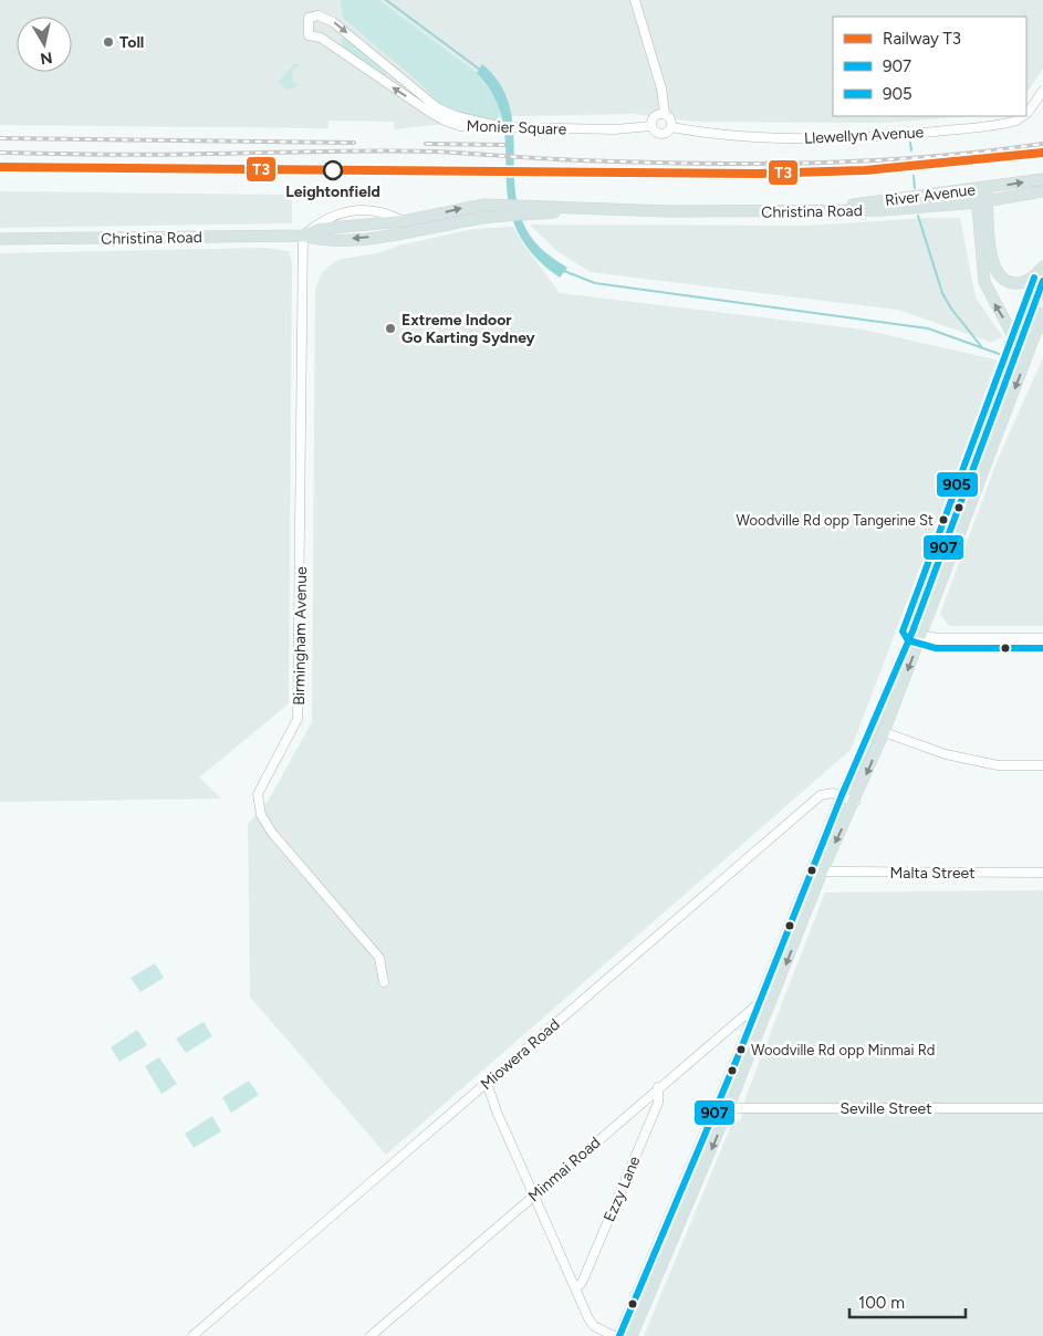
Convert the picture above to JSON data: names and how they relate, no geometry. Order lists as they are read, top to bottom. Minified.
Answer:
{"streets":{"main road":["River Avenue","Christina Road"],"street":["Monier Square","Llewellyn Avenue","Birmingham Avenue","Malta Street","Miowera Road","Seville Street","Minmai Road","Ezzy Lane"]},"crossings":[["Monier Square","Llewellyn Avenue"],["River Avenue","Christina Road"],["Christina Road","Birmingham Avenue"],["Minmai Road","Ezzy Lane"]],"places":["Toll","Leightonfield","Extreme Indoor Go Karting Sydney","Woodville Rd opp Tangerine St","Woodville Rd opp Minmai Rd"],"lines":["rail line T3","transit line 905","transit line 907"],"legend":["Railway T3","907","905"],"scale_bar":"100 m","north":"bottom"}
